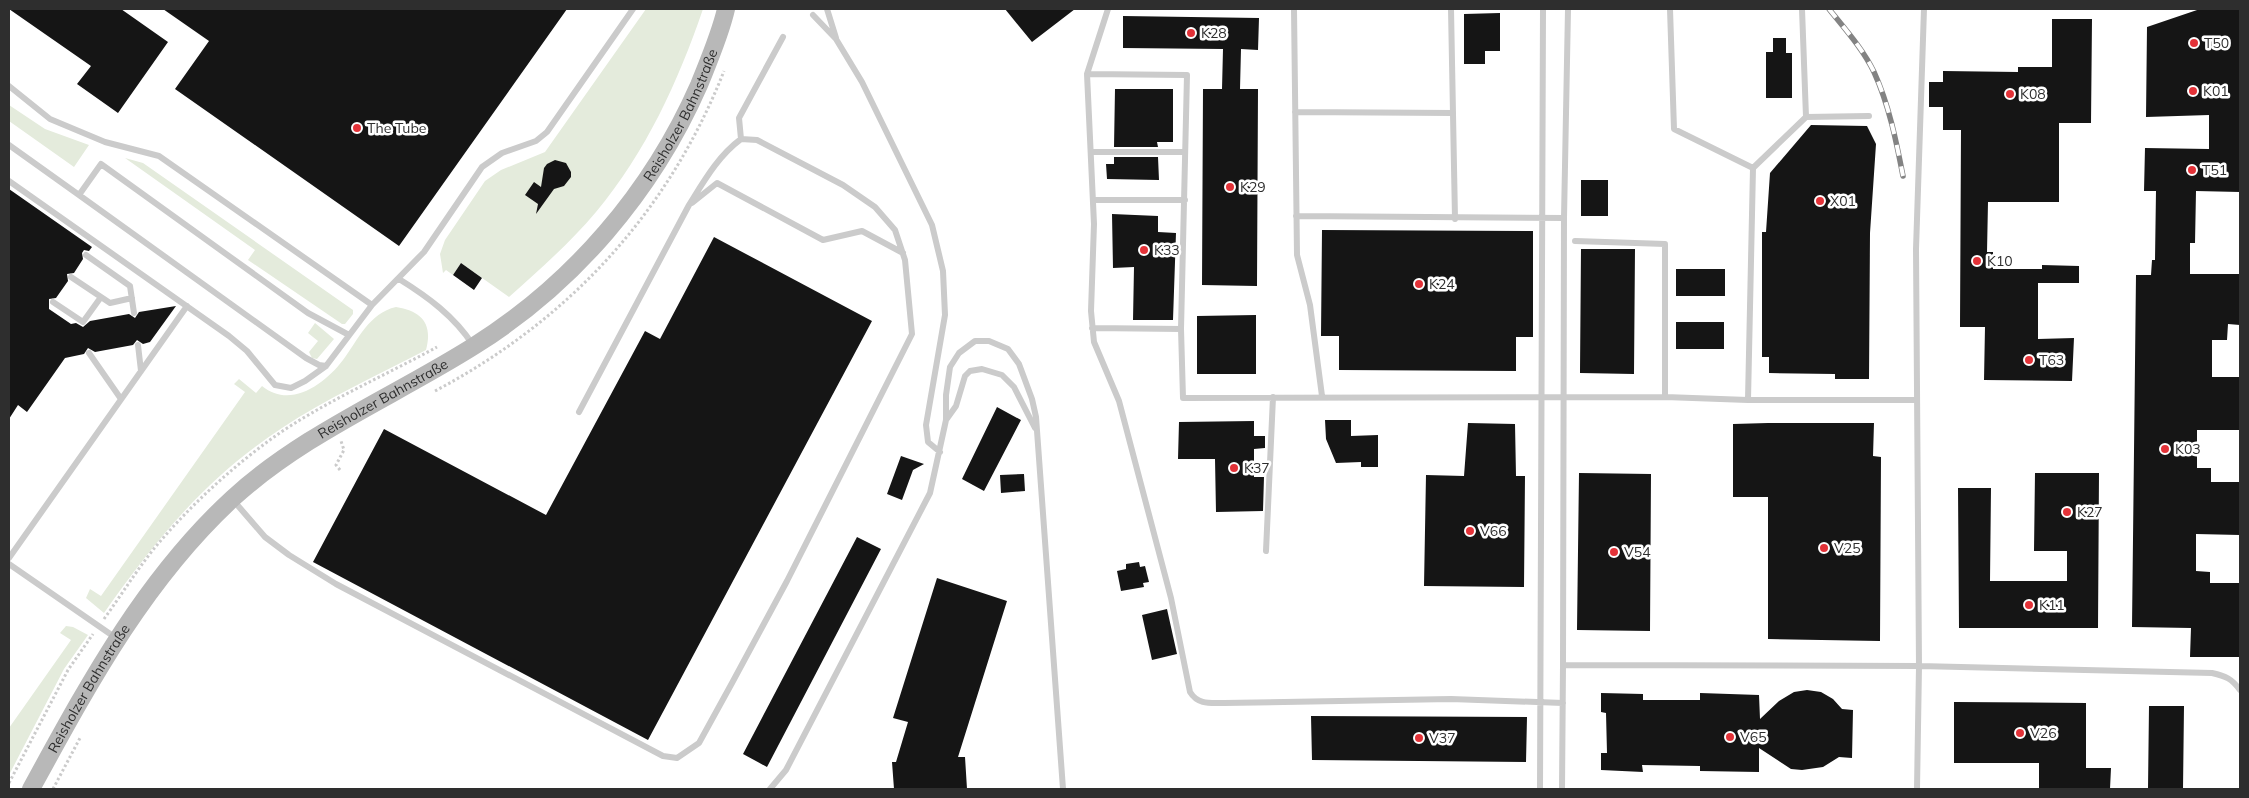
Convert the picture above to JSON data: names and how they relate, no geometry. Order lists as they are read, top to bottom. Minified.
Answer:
{"streets":{"main road":["Reisholzer Bahnstraße"]},"places":["K28","T50","K01","K08","The Tube","T51","K29","X01","K33","K10","K24","T63","K03","K37","K27","V66","V25","V54","K11","V26","V65","V37"]}
